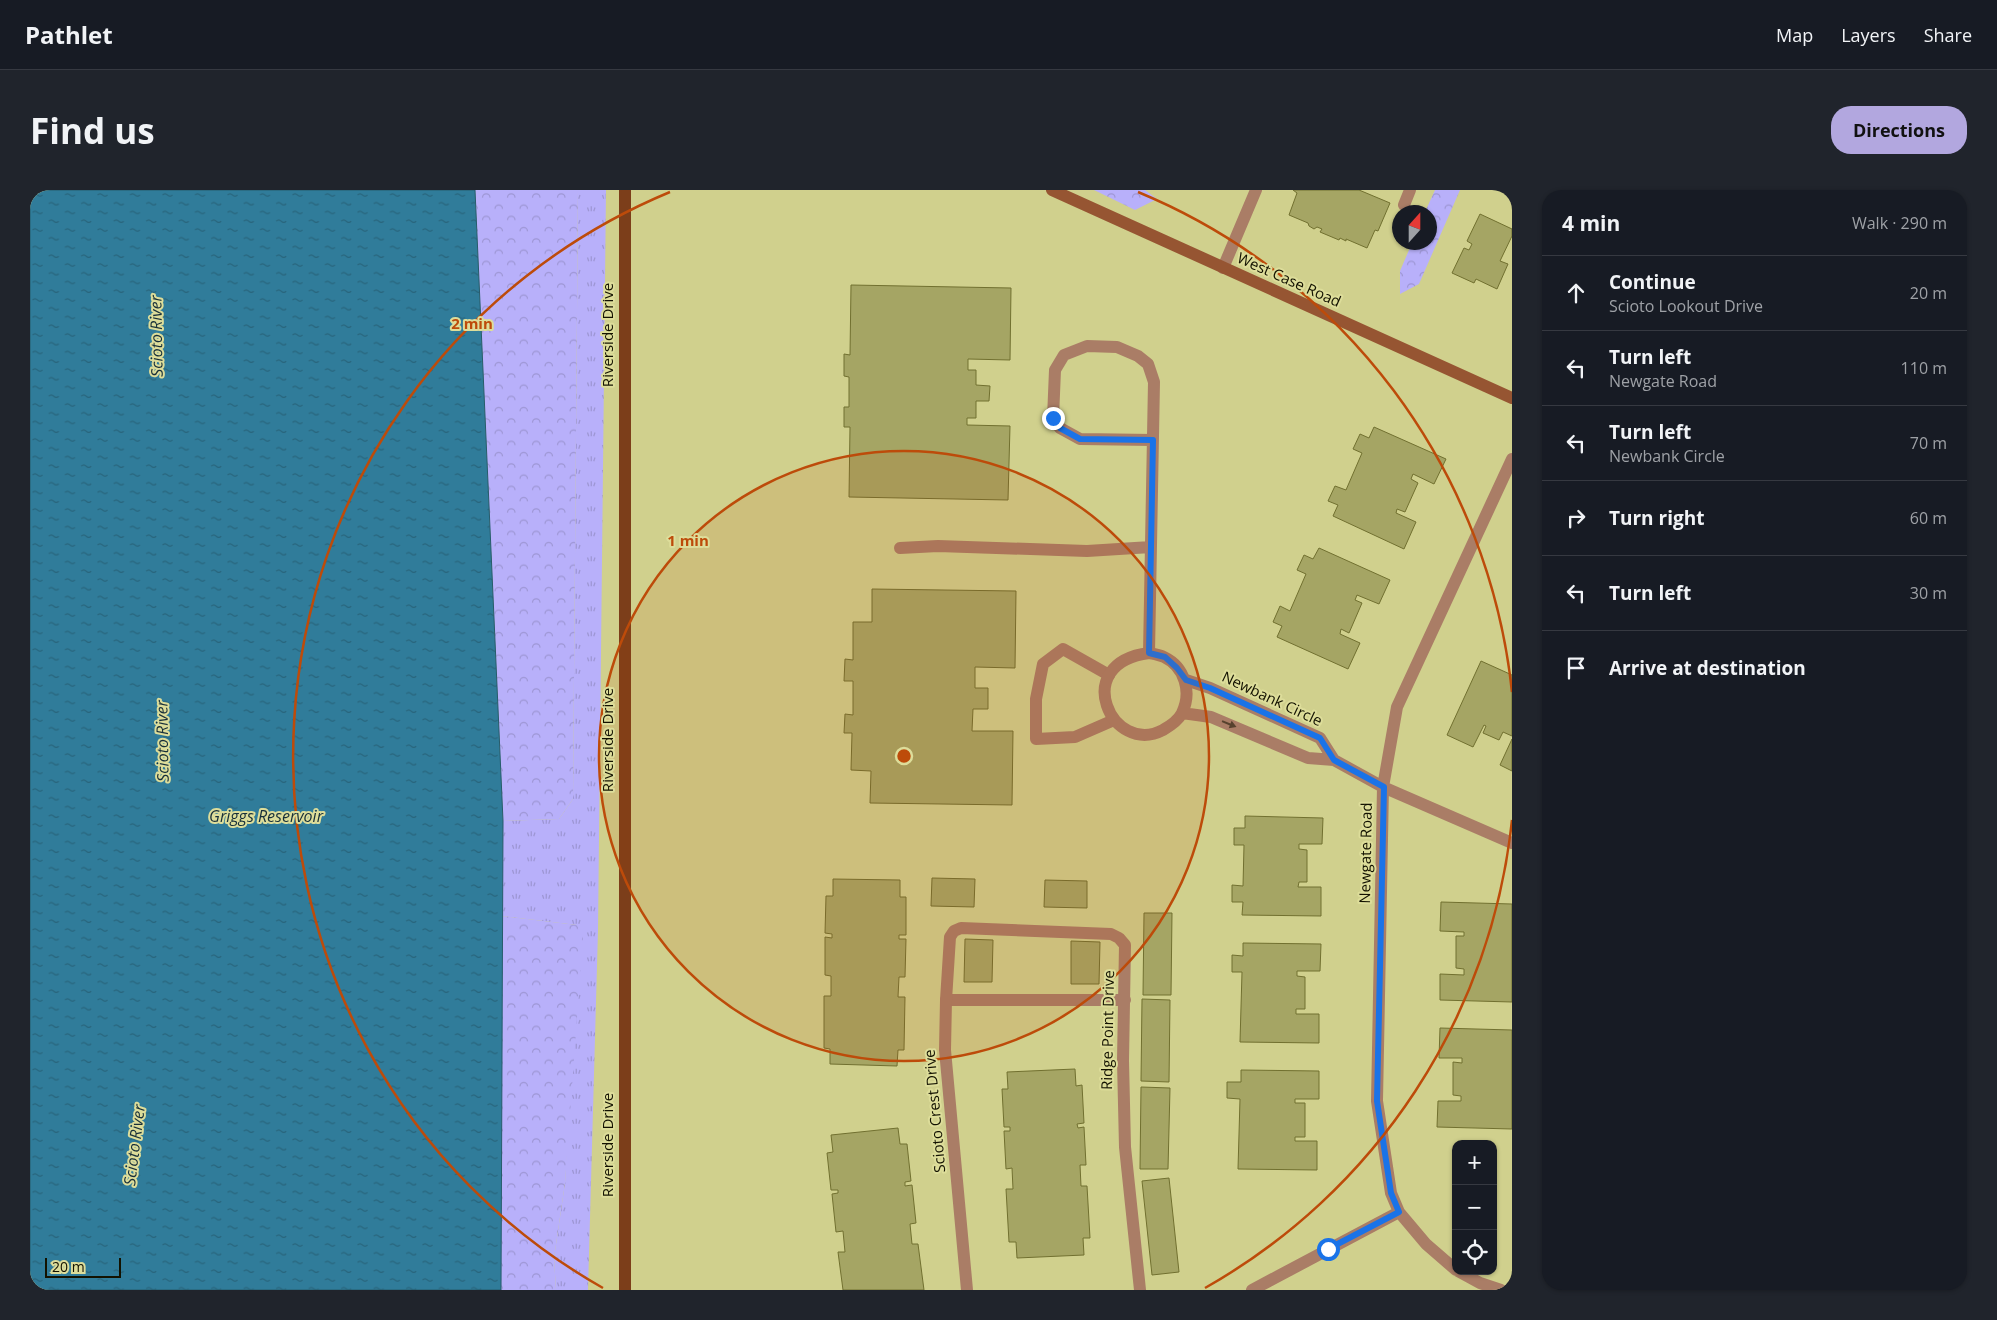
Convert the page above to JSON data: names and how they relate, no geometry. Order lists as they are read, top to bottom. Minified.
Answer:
{"streets":{"main road":["West Case Road","Riverside Drive"],"street":["Newbank Circle","Newgate Road","Ridge Point Drive","Scioto Crest Drive"]},"crossings":[["Newbank Circle","Newgate Road"],["Ridge Point Drive","Scioto Crest Drive"]],"water":["Scioto River","Griggs Reservoir"],"scale_bar":"20 m","north":"top","page":{"header":"Pathlet","nav":["Map","Layers","Share"],"buttons":"Directions","title":"Find us","heading":["4 min","Walk · 290 m"],"list":[["Continue","Scioto Lookout Drive","20 m"],["Turn left","Newgate Road","110 m"],["Turn left","Newbank Circle","70 m"],["Turn right","60 m"],["Turn left","30 m"],"Arrive at destination"],"map_buttons":["+","−"],"scale":"20 m"},"rings":["2 min","1 min"]}
